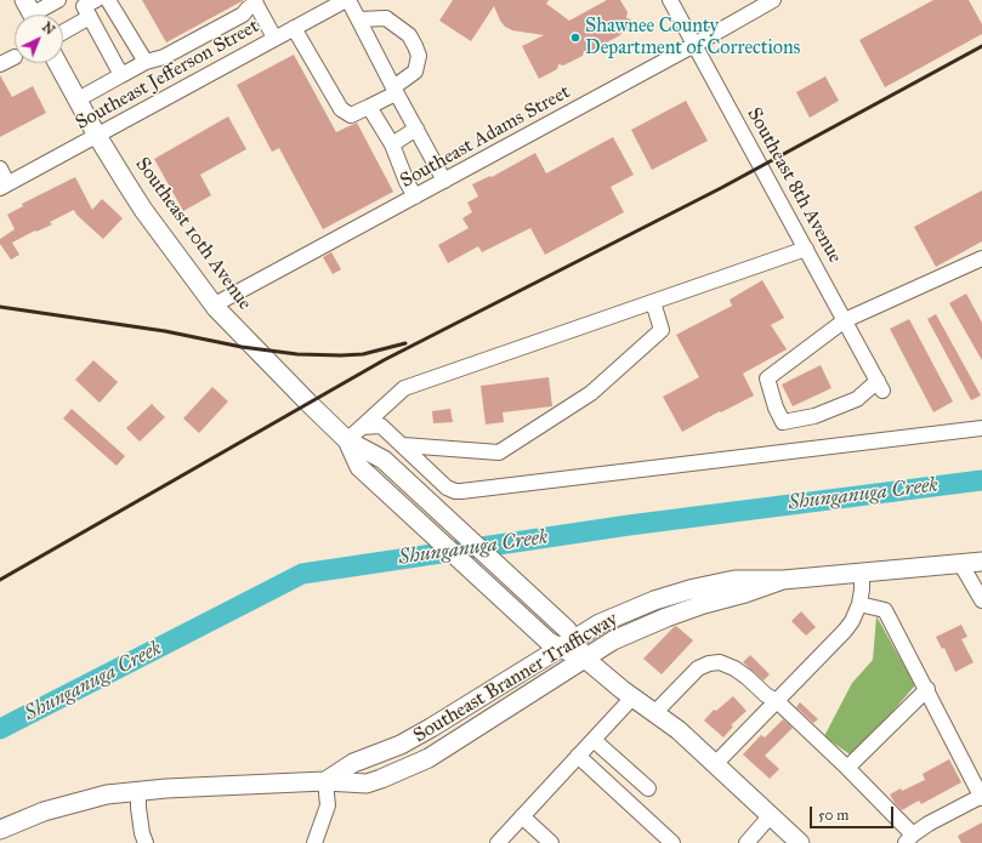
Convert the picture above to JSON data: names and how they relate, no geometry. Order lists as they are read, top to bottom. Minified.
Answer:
{"streets":{"main road":["Southeast 10th Avenue","Southeast Branner Trafficway"],"street":["Southeast Jefferson Street","Southeast Adams Street","Southeast 8th Avenue"]},"crossings":[["Southeast Jefferson Street","Southeast 10th Avenue"],["Southeast Adams Street","Southeast 8th Avenue"],["Southeast Adams Street","Southeast 10th Avenue"],["Southeast 10th Avenue","Southeast Branner Trafficway"]],"water":["Shunganuga Creek"],"places":["Shawnee County Department of Corrections"],"scale_bar":"50 m","north":"top right"}
